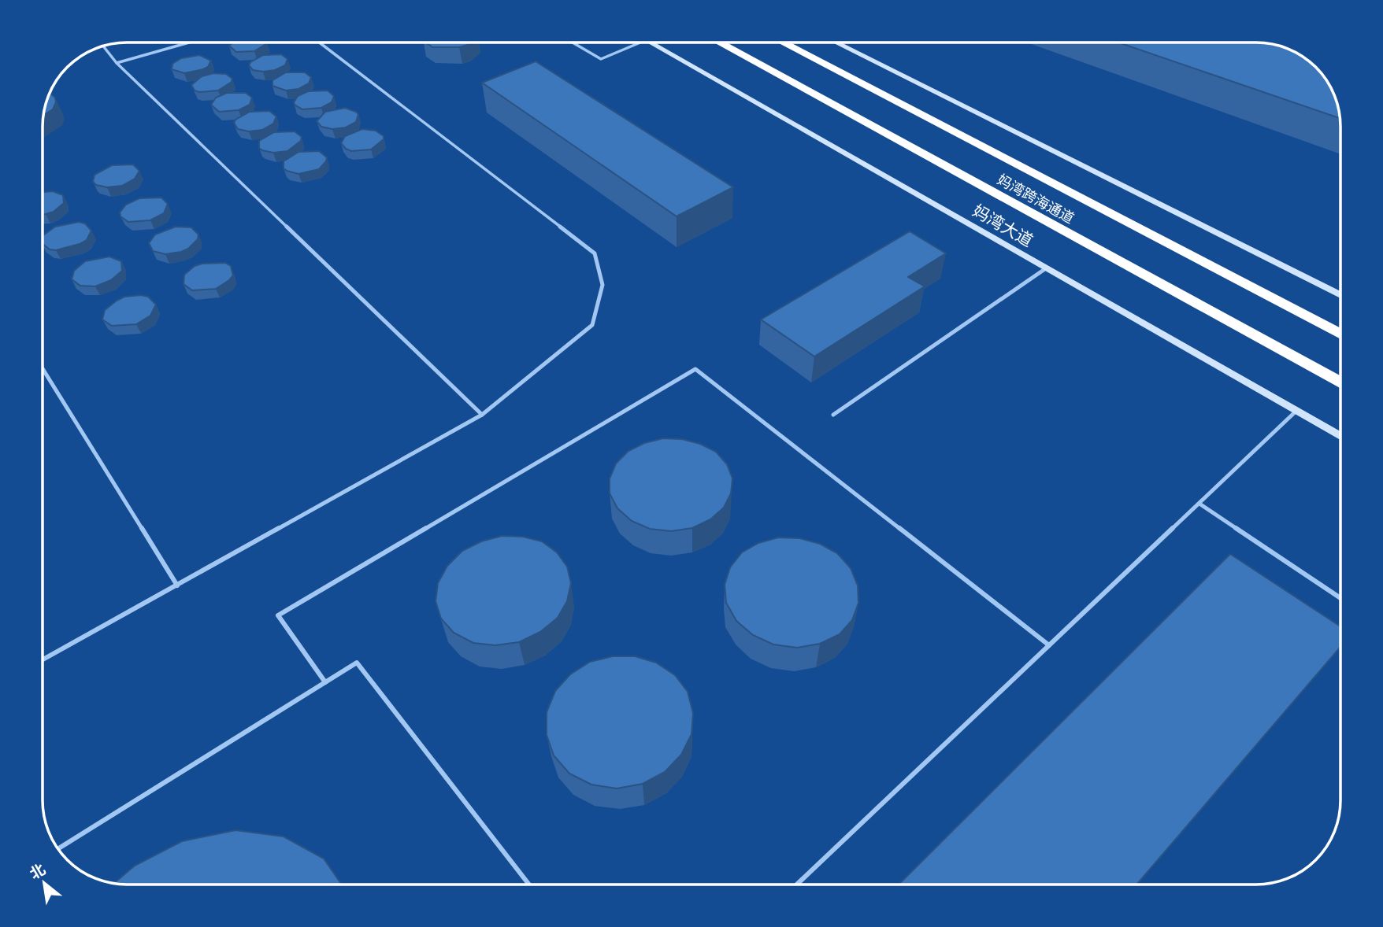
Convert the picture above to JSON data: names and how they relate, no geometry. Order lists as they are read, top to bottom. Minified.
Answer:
{"streets":{"highway":["妈湾跨海通道"],"main road":["妈湾大道"]},"north":"top left"}
